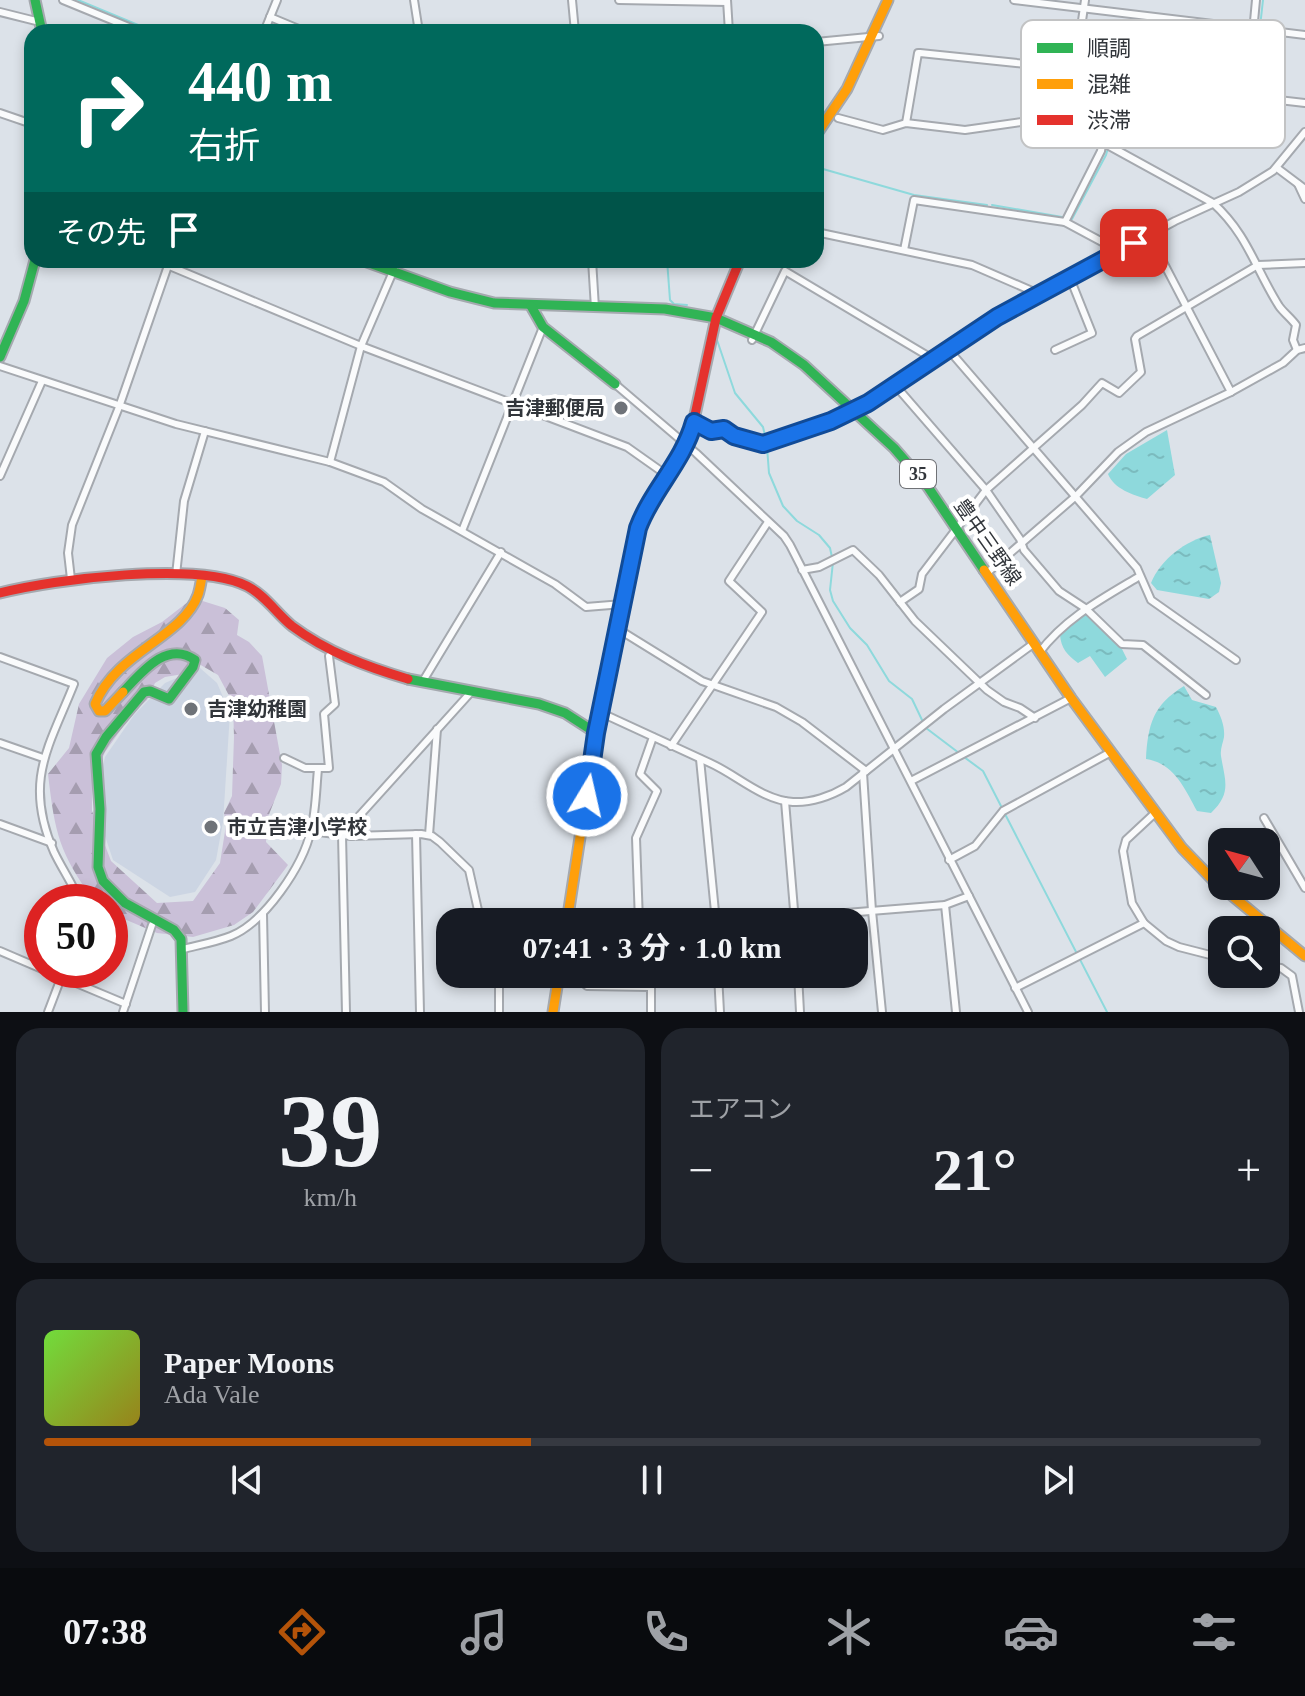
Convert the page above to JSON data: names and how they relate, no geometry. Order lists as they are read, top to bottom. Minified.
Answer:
{"streets":{"main road":["35","豊中三野線"]},"places":["吉津郵便局","吉津幼稚園","市立吉津小学校"],"legend":["順調","混雑","渋滞"],"north":"top left","page":{"turn":["440 m","右折"],"then":"その先","limit":"50","trip":"07:41 · 3 分 · 1.0 km","tile":[["39","km/h"],"エアコン"],"heat":["−","21°","+"],"song":["Paper Moons","Ada Vale"],"tabs":"07:38"}}
